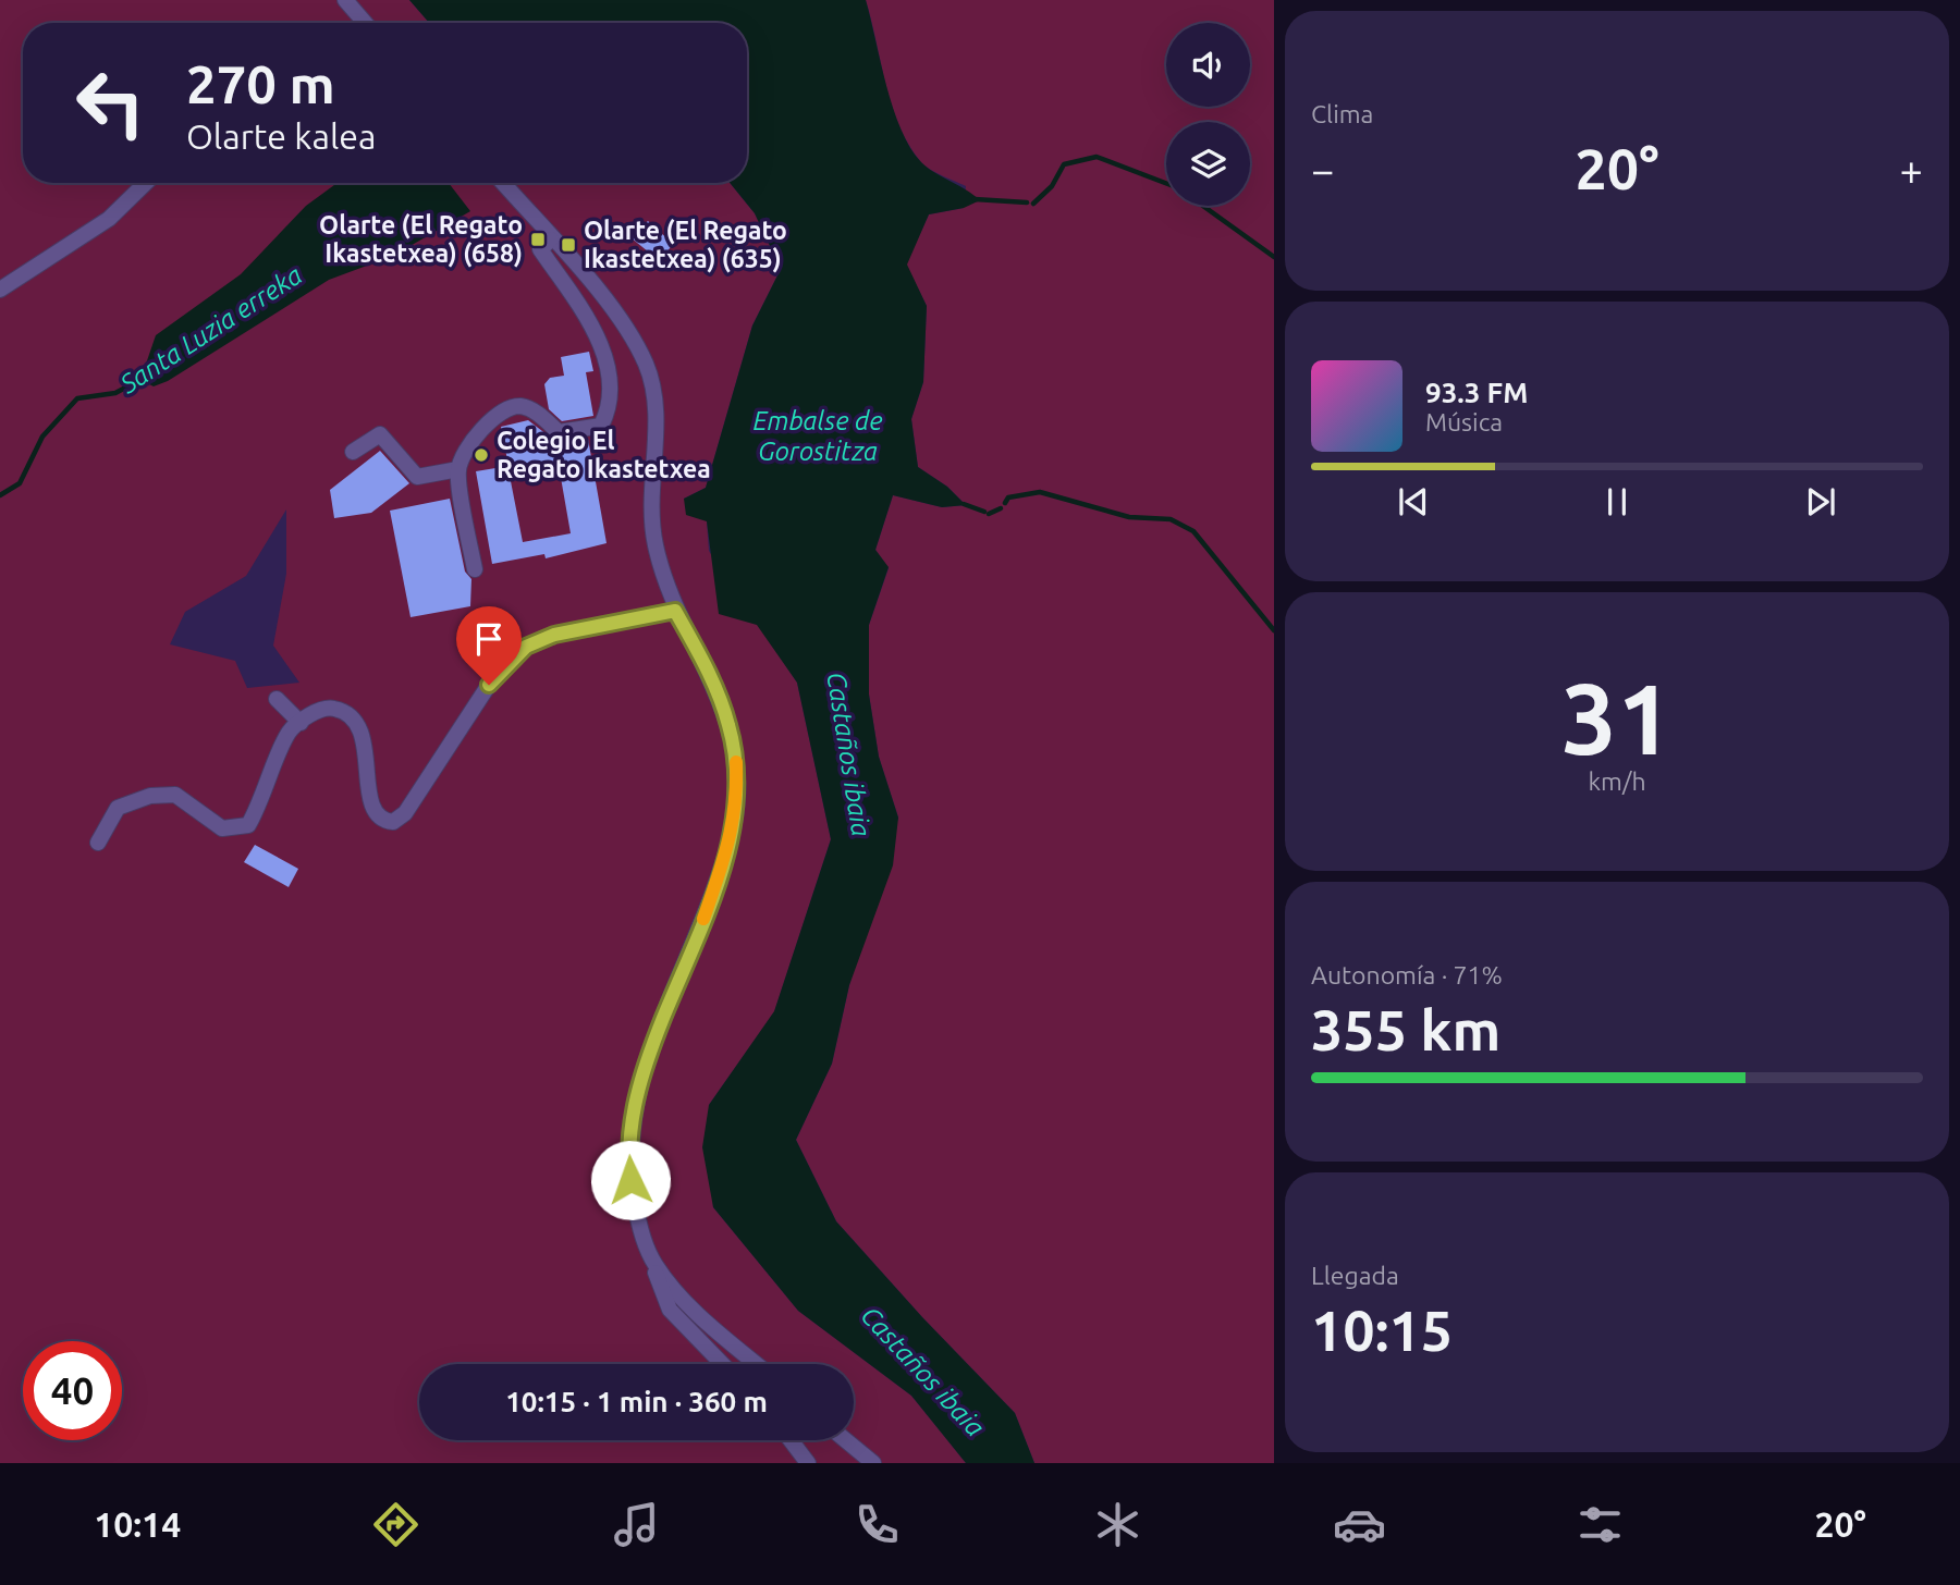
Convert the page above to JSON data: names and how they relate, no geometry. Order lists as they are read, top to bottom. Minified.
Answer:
{"water":["Santa Luzia erreka","Embalse de Gorostitza","Castaños ibaia"],"places":{"transit":["Olarte (El Regato Ikastetxea) (658)","Olarte (El Regato Ikastetxea) (635)"],"other":["Colegio El Regato Ikastetxea"]},"page":{"tile":["Clima",["31","km/h"],["Autonomía · 71%","355 km"],["Llegada","10:15"]],"turn":["270 m","Olarte kalea"],"heat":["−","20°","+"],"song":["93.3 FM","Música"],"limit":"40","trip":"10:15 · 1 min · 360 m","tabs":["10:14","20°"]}}
